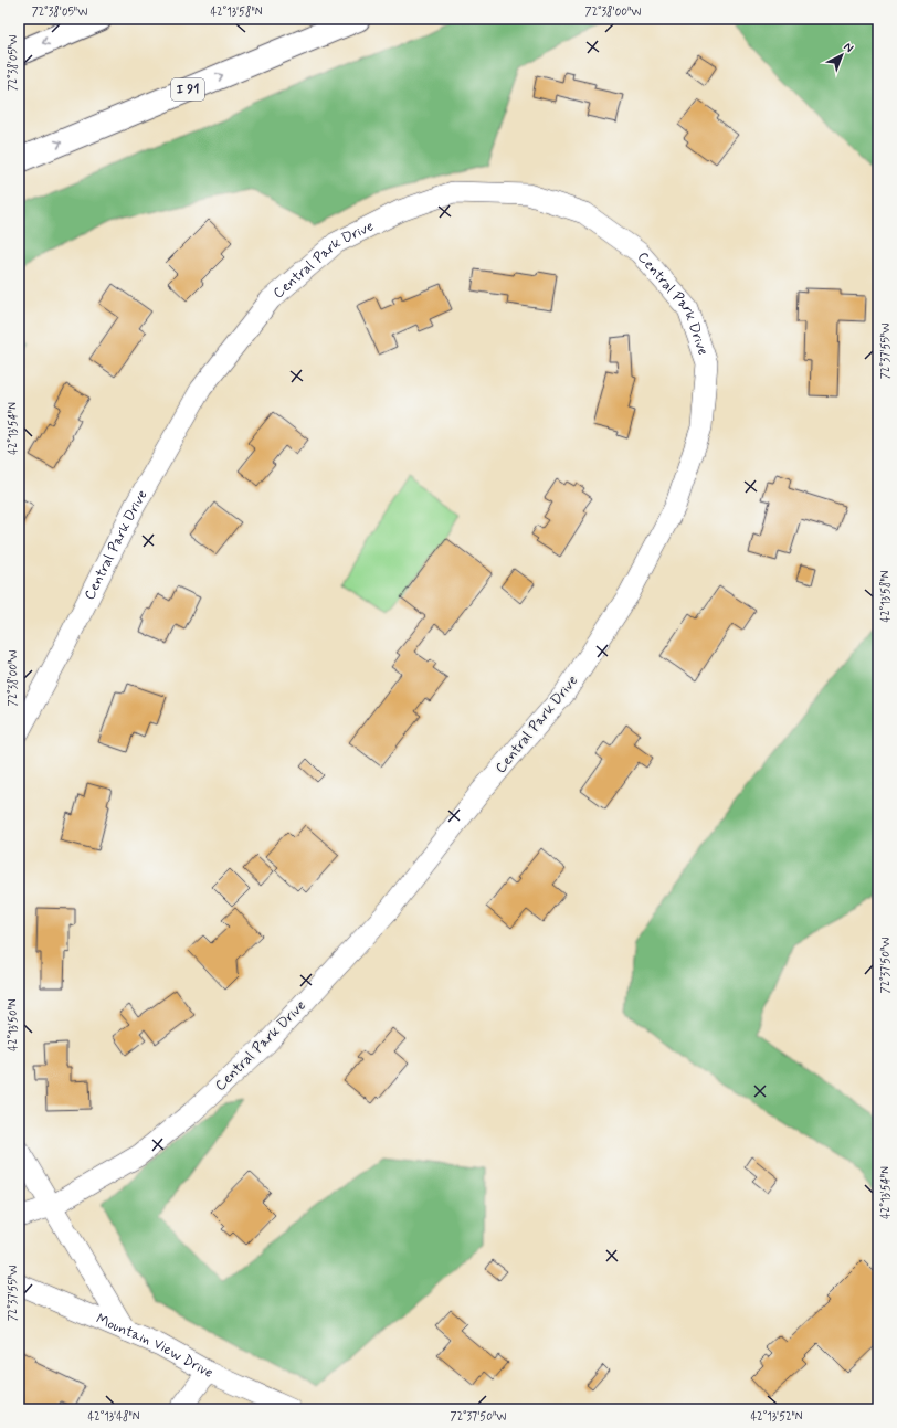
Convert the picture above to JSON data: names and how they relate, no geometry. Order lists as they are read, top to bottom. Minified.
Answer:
{"streets":{"highway":["I 91"],"street":["Central Park Drive","Mountain View Drive"]},"north":"top right","coordinates":["72°38'05\"W","42°13'58\"N","72°38'00\"W","72°37'55\"W","42°13'54\"N","72°37'50\"W","42°13'50\"N","42°13'48\"N","42°13'52\"N"]}
